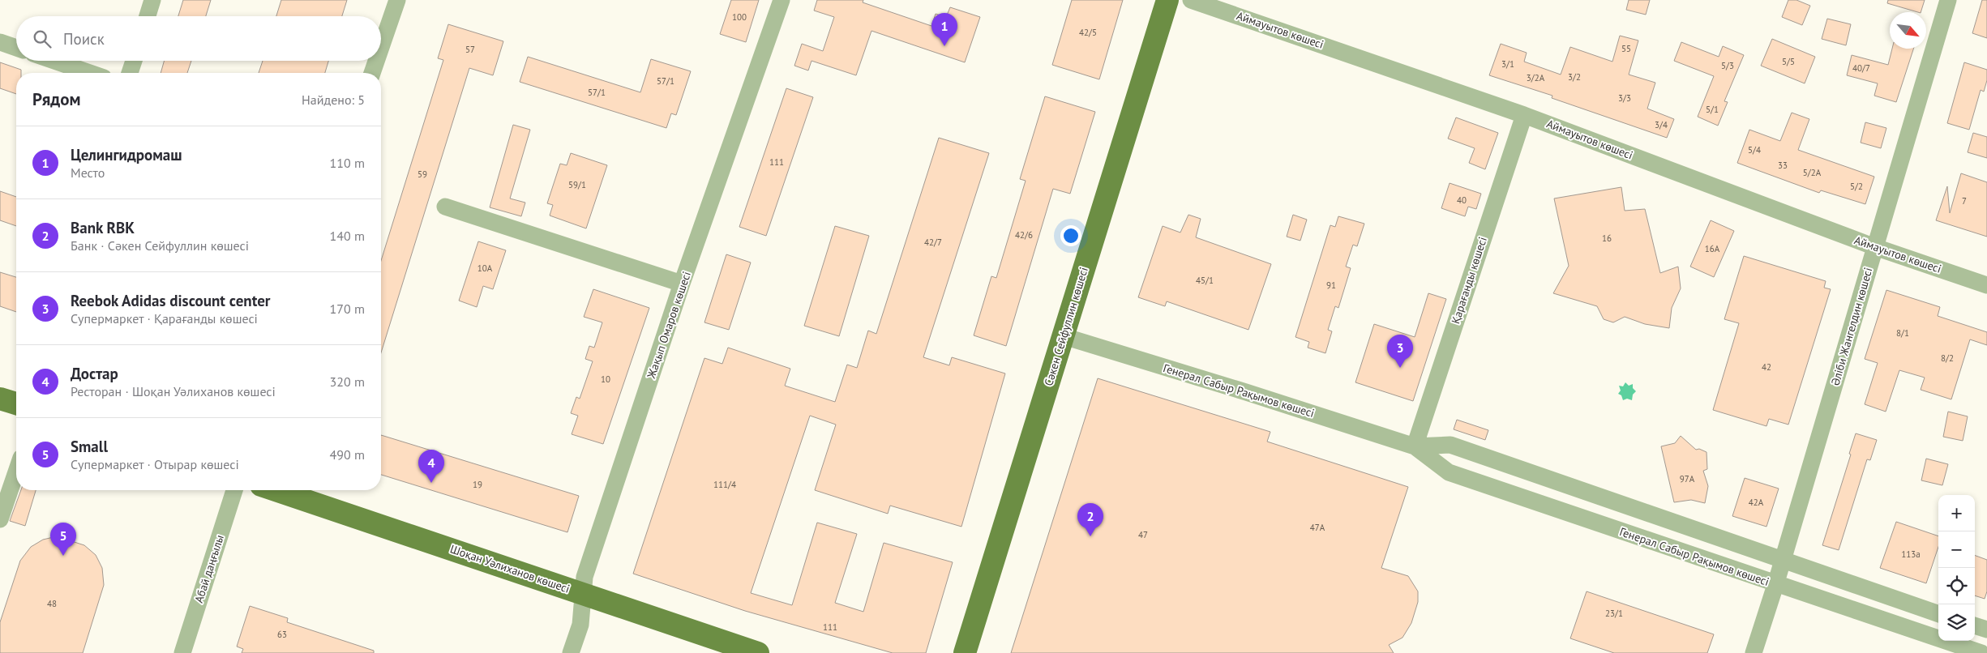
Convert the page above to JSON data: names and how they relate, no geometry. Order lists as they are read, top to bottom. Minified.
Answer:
{"streets":{"main road":["Сәкен Сейфуллин көшесі","Шоқан Уәлиханов көшесі"],"street":["Аймауытов көшесі","Қарағанды көшесі","Жақып Омаров көшесі","Әліби Жангелдин көшесі","Генерал Сабыр Рақымов көшесі","Абай даңғылы"]},"crossings":[["Аймауытов көшесі","Қарағанды көшесі"],["Аймауытов көшесі","Әліби Жангелдин көшесі"],["Қарағанды көшесі","Генерал Сабыр Рақымов көшесі"],["Жақып Омаров көшесі","Шоқан Уәлиханов көшесі"],["Сәкен Сейфуллин көшесі","Генерал Сабыр Рақымов көшесі"],["Әліби Жангелдин көшесі","Генерал Сабыр Рақымов көшесі"]],"house_numbers":["100","42/5","55","57","5/5","3/1","5/3","40/7","3/2","3/2А","57/1","57/1","3/3","5/1","3/4","5/4","111","33","5/2А","59","59/1","5/2","40","7","42/6","16","42/7","16А","10А","45/1","91","8/1","8/2","42","10","97А","19","111/4","42А","47А","47","113а","48","23/1","111","63"],"north":"bottom right","page":{"pins":["1","3","4","2","5"],"search":"Поиск","heading":["Рядом","Найдено: 5"],"list":[{"mark":"1","name":"Целингидромаш","note":"Место","value":"110 m"},{"mark":"2","name":"Bank RBK","note":"Банк · Сәкен Сейфуллин көшесі","value":"140 m"},{"mark":"3","name":"Reebok Adidas discount center","note":"Супермаркет · Қарағанды көшесі","value":"170 m"},{"mark":"4","name":"Достар","note":"Ресторан · Шоқан Уәлиханов көшесі","value":"320 m"},{"mark":"5","name":"Small","note":"Супермаркет · Отырар көшесі","value":"490 m"}],"map_buttons":["+","−"]}}
